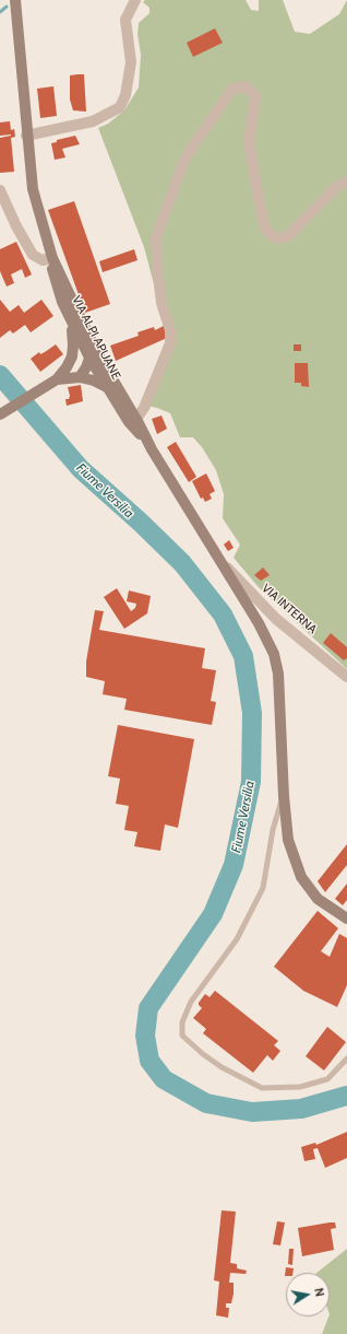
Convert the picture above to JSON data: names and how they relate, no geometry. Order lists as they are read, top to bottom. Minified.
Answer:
{"streets":{"main road":["VIA ALPI APUANE"],"street":["VIA INTERNA"]},"water":["Fiume Versilia"],"north":"right"}
